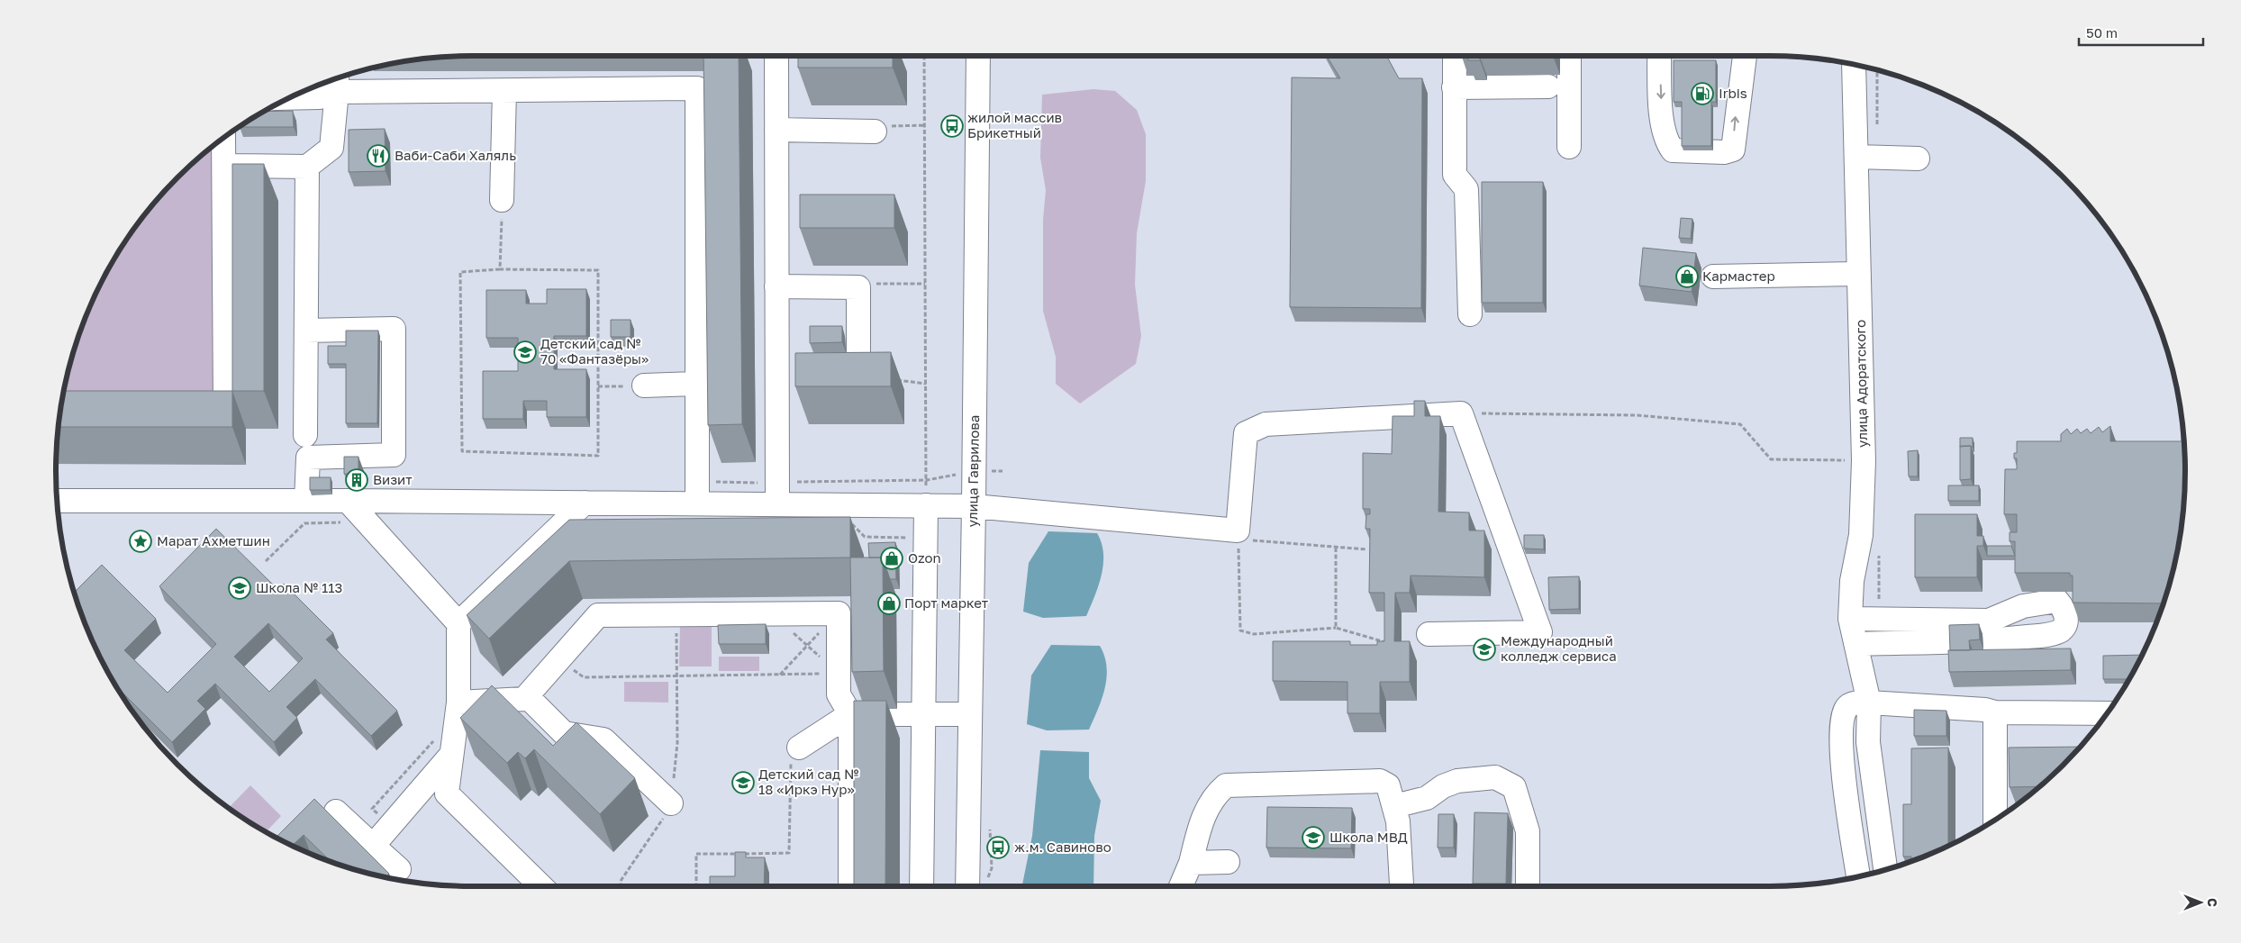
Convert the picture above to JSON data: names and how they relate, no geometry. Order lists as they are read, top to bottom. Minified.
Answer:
{"streets":{"street":["улица Адоратского","улица Гаврилова"]},"places":{"fuel station":["Irbis"],"bus stop":["жилой массив Брикетный","ж.м. Савиново"],"restaurant":["Ваби-Саби Халяль"],"shop":["Кармастер","Ozon","Порт маркет"],"school or university":["Детский сад № 70 «Фантазёры»","Школа № 113","Международный колледж сервиса","Детский сад № 18 «Иркэ Нур»","Школа МВД"],"building":["Визит"],"place":["Марат Ахметшин"]},"scale_bar":"50 m","north":"right"}
